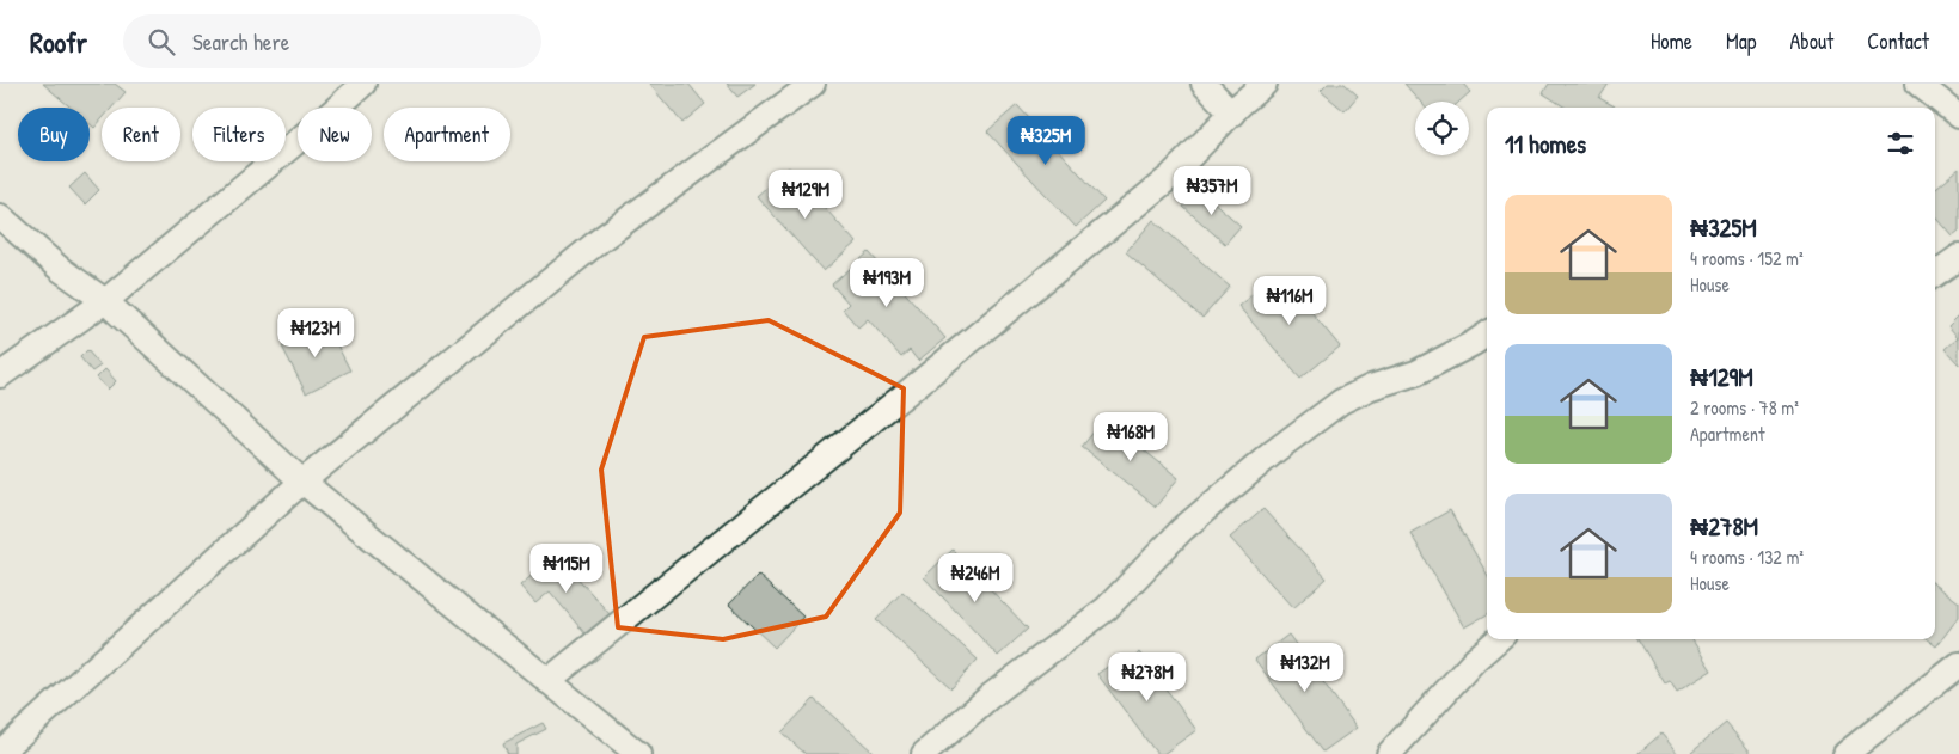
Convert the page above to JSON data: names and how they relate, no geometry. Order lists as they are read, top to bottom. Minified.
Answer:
{"page":{"header":"Roofr","search":"Search here","nav":["Home","Map","About","Contact"],"chip":["Buy","Rent","Filters","New","Apartment"],"heading":"11 homes","price":["₦325M","₦357M","₦129M","₦193M","₦116M","₦123M","₦168M","₦115M","₦246M","₦132M","₦278M"],"list":[{"name":"₦325M","note":"4 rooms · 152 m² · House"},{"name":"₦129M","note":"2 rooms · 78 m² · Apartment"},{"name":"₦278M","note":"4 rooms · 132 m² · House"}]}}
